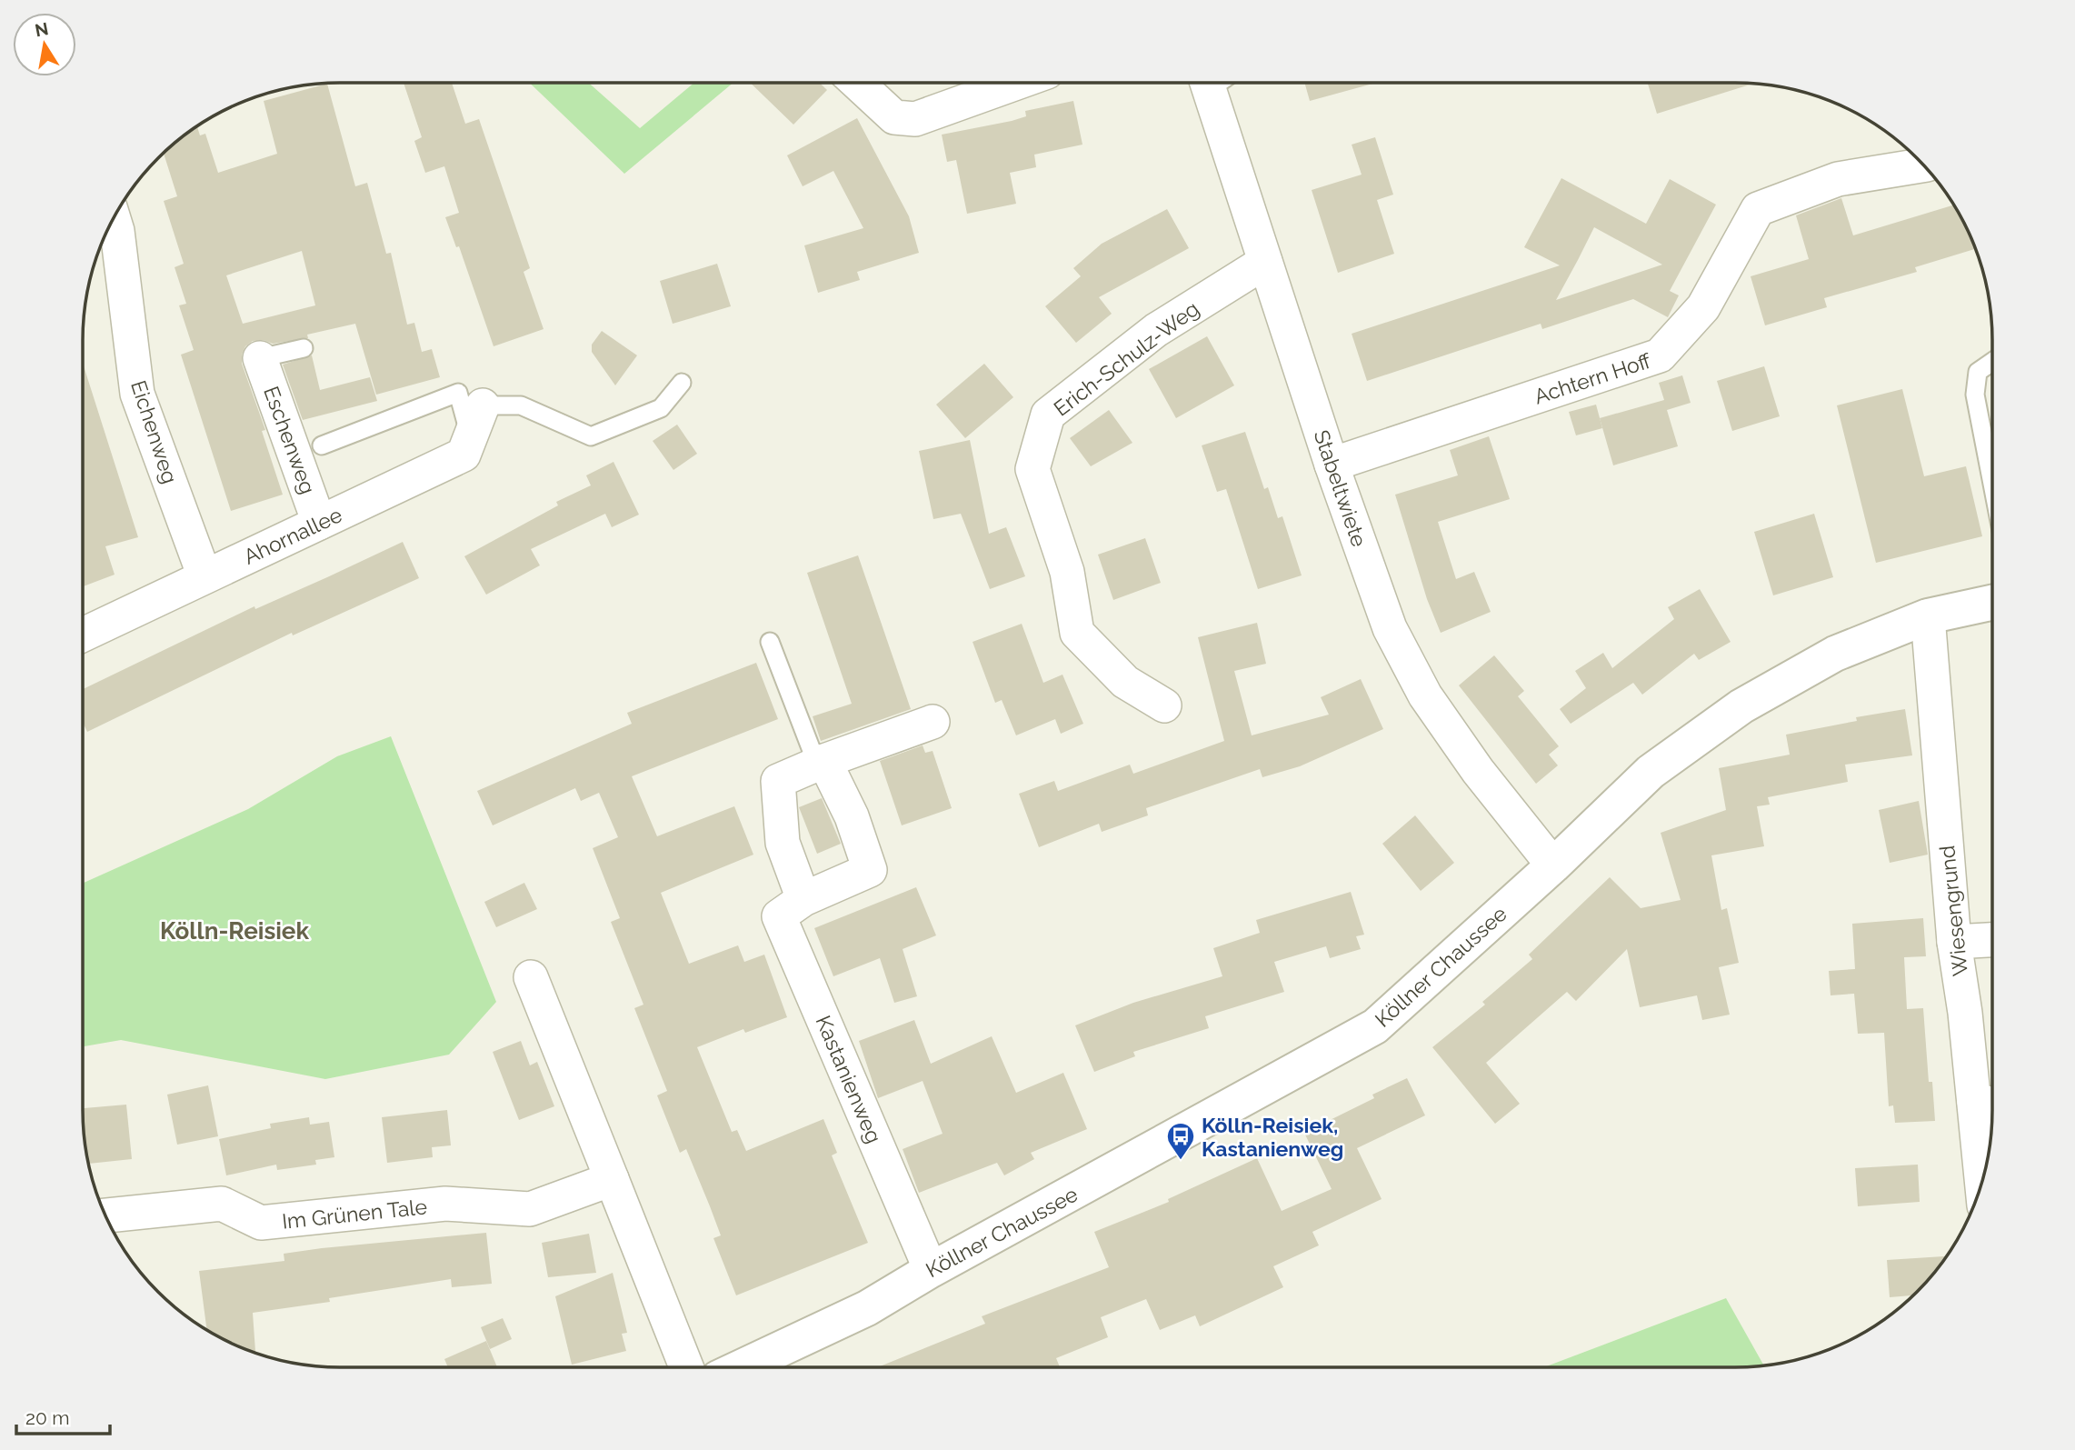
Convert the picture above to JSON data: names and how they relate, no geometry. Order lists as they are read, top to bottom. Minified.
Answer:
{"streets":{"street":["Erich-Schulz-Weg","Achtern Hoff","Eichenweg","Eschenweg","Stabeltwiete","Ahornallee","Wiesengrund","Köllner Chaussee","Kastanienweg","Im Grünen Tale"]},"crossings":[["Erich-Schulz-Weg","Stabeltwiete"],["Achtern Hoff","Stabeltwiete"],["Eichenweg","Ahornallee"],["Eschenweg","Ahornallee"],["Stabeltwiete","Köllner Chaussee"],["Wiesengrund","Köllner Chaussee"],["Köllner Chaussee","Kastanienweg"]],"districts":["Kölln-Reisiek"],"places":{"bus stop":["Kölln-Reisiek, Kastanienweg"]},"scale_bar":"20 m","north":"top"}
